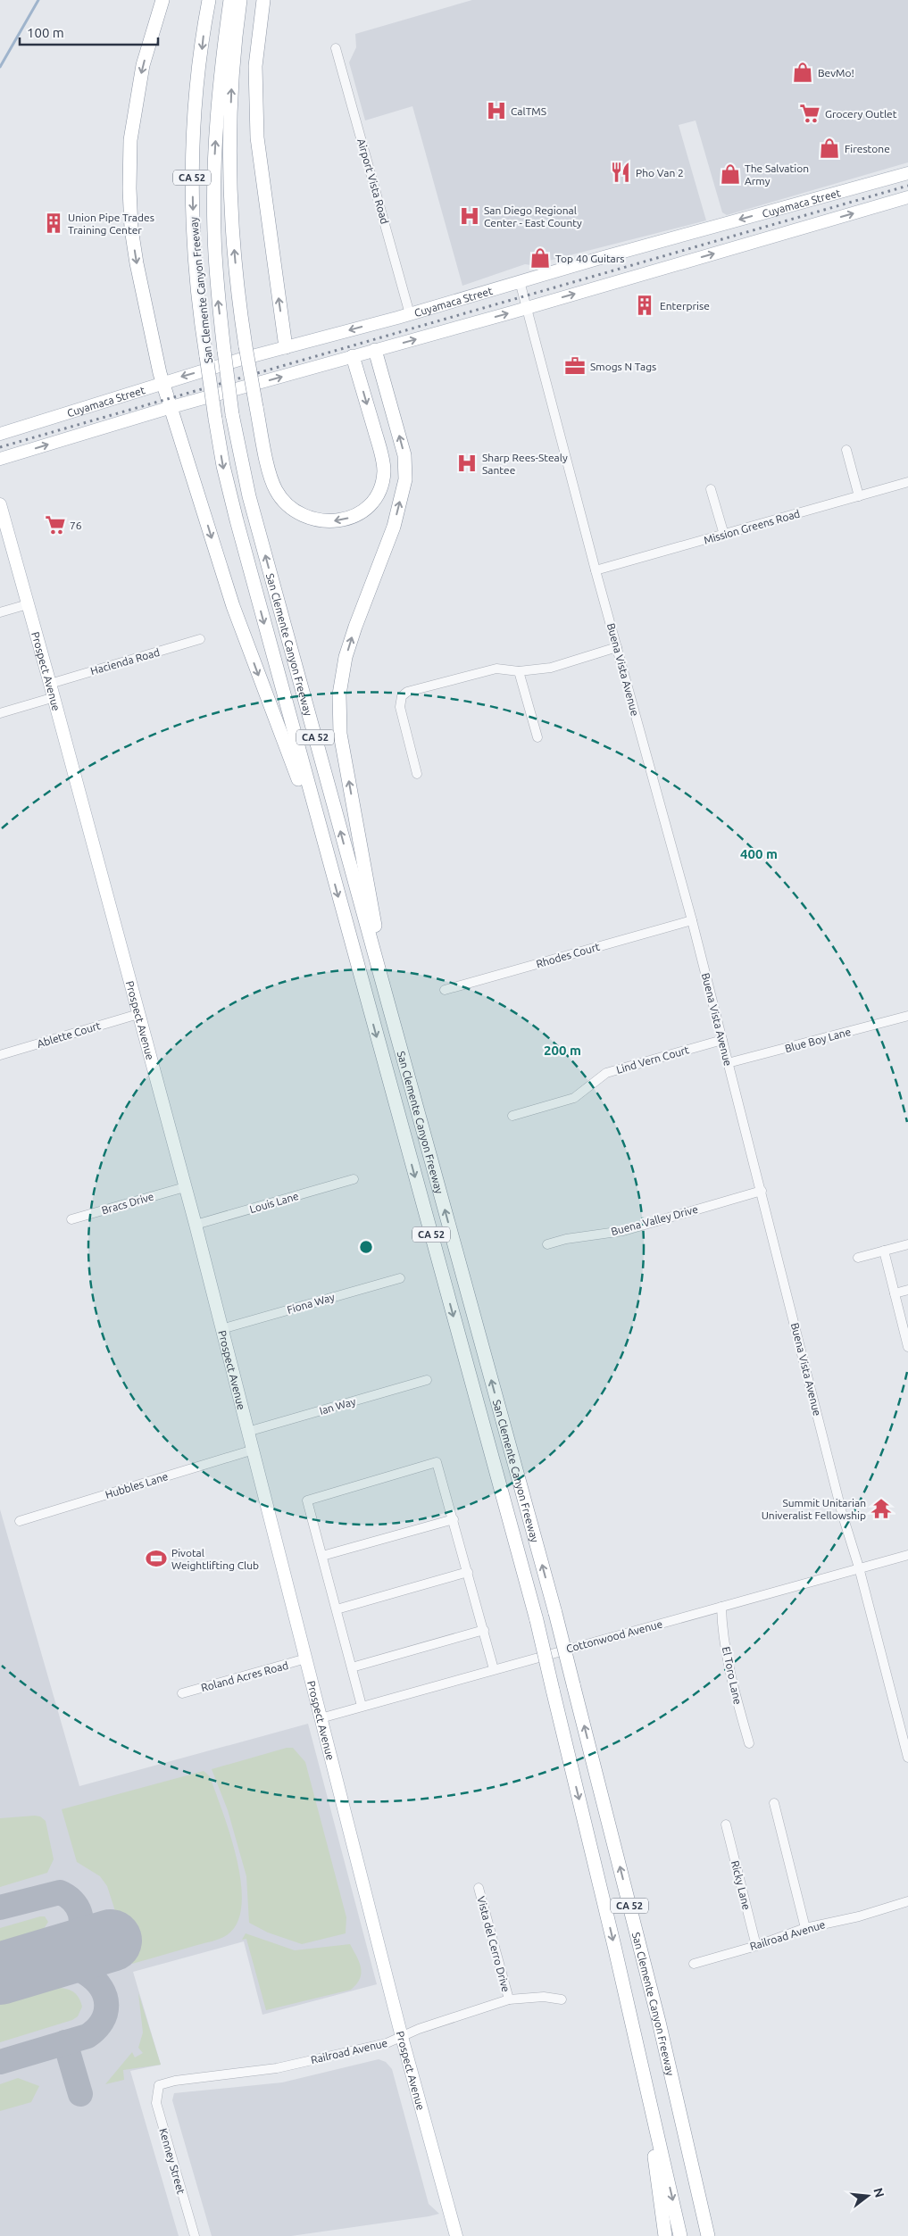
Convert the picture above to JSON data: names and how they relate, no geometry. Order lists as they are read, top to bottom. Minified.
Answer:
{"streets":{"highway":["CA 52","San Clemente Canyon Freeway"],"main road":["Cuyamaca Street","Prospect Avenue"],"street":["Airport Vista Road","Mission Greens Road","Hacienda Road","Buena Vista Avenue","Rhodes Court","Ablette Court","Blue Boy Lane","Lind Vern Court","Louis Lane","Bracs Drive","Buena Valley Drive","Fiona Way","Ian Way","Hubbles Lane","Cottonwood Avenue","El Toro Lane","Roland Acres Road","Ricky Lane","Railroad Avenue","Vista del Cerro Drive","Kenney Street"]},"crossings":[["Airport Vista Road","Cuyamaca Street"],["Cuyamaca Street","Buena Vista Avenue"],["Mission Greens Road","Buena Vista Avenue"],["Hacienda Road","Prospect Avenue"],["Buena Vista Avenue","Rhodes Court"],["Buena Vista Avenue","Blue Boy Lane"],["Buena Vista Avenue","Lind Vern Court"],["Buena Vista Avenue","Buena Valley Drive"],["Buena Vista Avenue","Cottonwood Avenue"],["Prospect Avenue","Ablette Court"],["Prospect Avenue","Louis Lane"],["Prospect Avenue","Bracs Drive"],["Prospect Avenue","Fiona Way"],["Prospect Avenue","Ian Way"],["Prospect Avenue","Hubbles Lane"],["Prospect Avenue","Cottonwood Avenue"],["Prospect Avenue","Roland Acres Road"],["Prospect Avenue","Railroad Avenue"],["Cottonwood Avenue","El Toro Lane"],["Ricky Lane","Railroad Avenue"],["Railroad Avenue","Vista del Cerro Drive"],["Railroad Avenue","Kenney Street"]],"places":{"shop":["BevMo!","Firestone","The Salvation Army","Top 40 Guitars"],"hospital":["CalTMS","San Diego Regional Center - East County","Sharp Rees-Stealy Santee"],"supermarket":["Grocery Outlet","76"],"restaurant":["Pho Van 2"],"building":["Union Pipe Trades Training Center","Enterprise"],"office":["Smogs N Tags"],"temple":["Summit Unitarian Univeralist Fellowship"],"sports":["Pivotal Weightlifting Club"]},"scale_bar":"100 m","north":"right","rings":["400 m","200 m"]}
